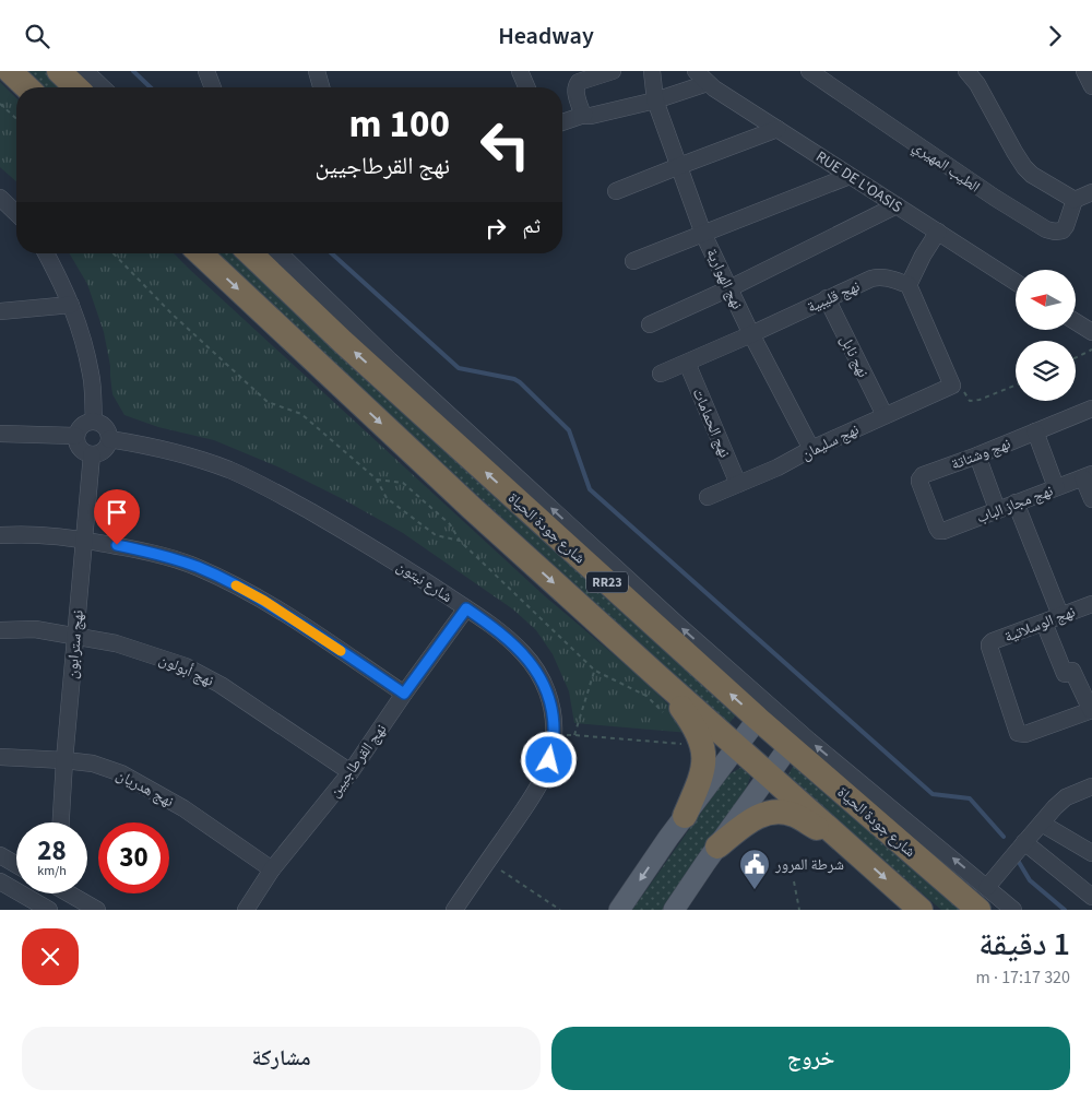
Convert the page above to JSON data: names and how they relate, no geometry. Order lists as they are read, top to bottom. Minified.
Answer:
{"streets":{"highway":["شارع جودة الحياة","RR23"],"street":["الطيب المهيري","RUE DE L'OASIS","نهج الهوارية","نهج قليبية","نهج نابل","نهج الحمامات","نهج سليمان","نهج وشتاتة","نهج مجاز الباب","شارع نبتون","نهج الوسلاتية","نهج سترابون","نهج أبولون","نهج القرطاجيين","نهج هدريان"]},"crossings":[["نهج الهوارية","نهج قليبية"],["نهج الهوارية","نهج سليمان"],["نهج قليبية","نهج نابل"],["نهج قليبية","نهج الحمامات"],["نهج نابل","نهج سليمان"],["نهج الحمامات","نهج سليمان"],["نهج وشتاتة","نهج مجاز الباب"],["شارع نبتون","نهج سترابون"],["شارع نبتون","نهج القرطاجيين"],["نهج سترابون","نهج أبولون"],["نهج سترابون","نهج هدريان"],["نهج أبولون","نهج القرطاجيين"],["نهج القرطاجيين","نهج هدريان"]],"places":{"public building":["شرطة المرور"]},"north":"left","page":{"header":"Headway","turn":["100 m","نهج القرطاجيين"],"then":"ثم","speed":"28 km/h","limit":"30","heading":["1 دقيقة","320 m · 17:17"],"buttons":["خروج","مشاركة"]}}
